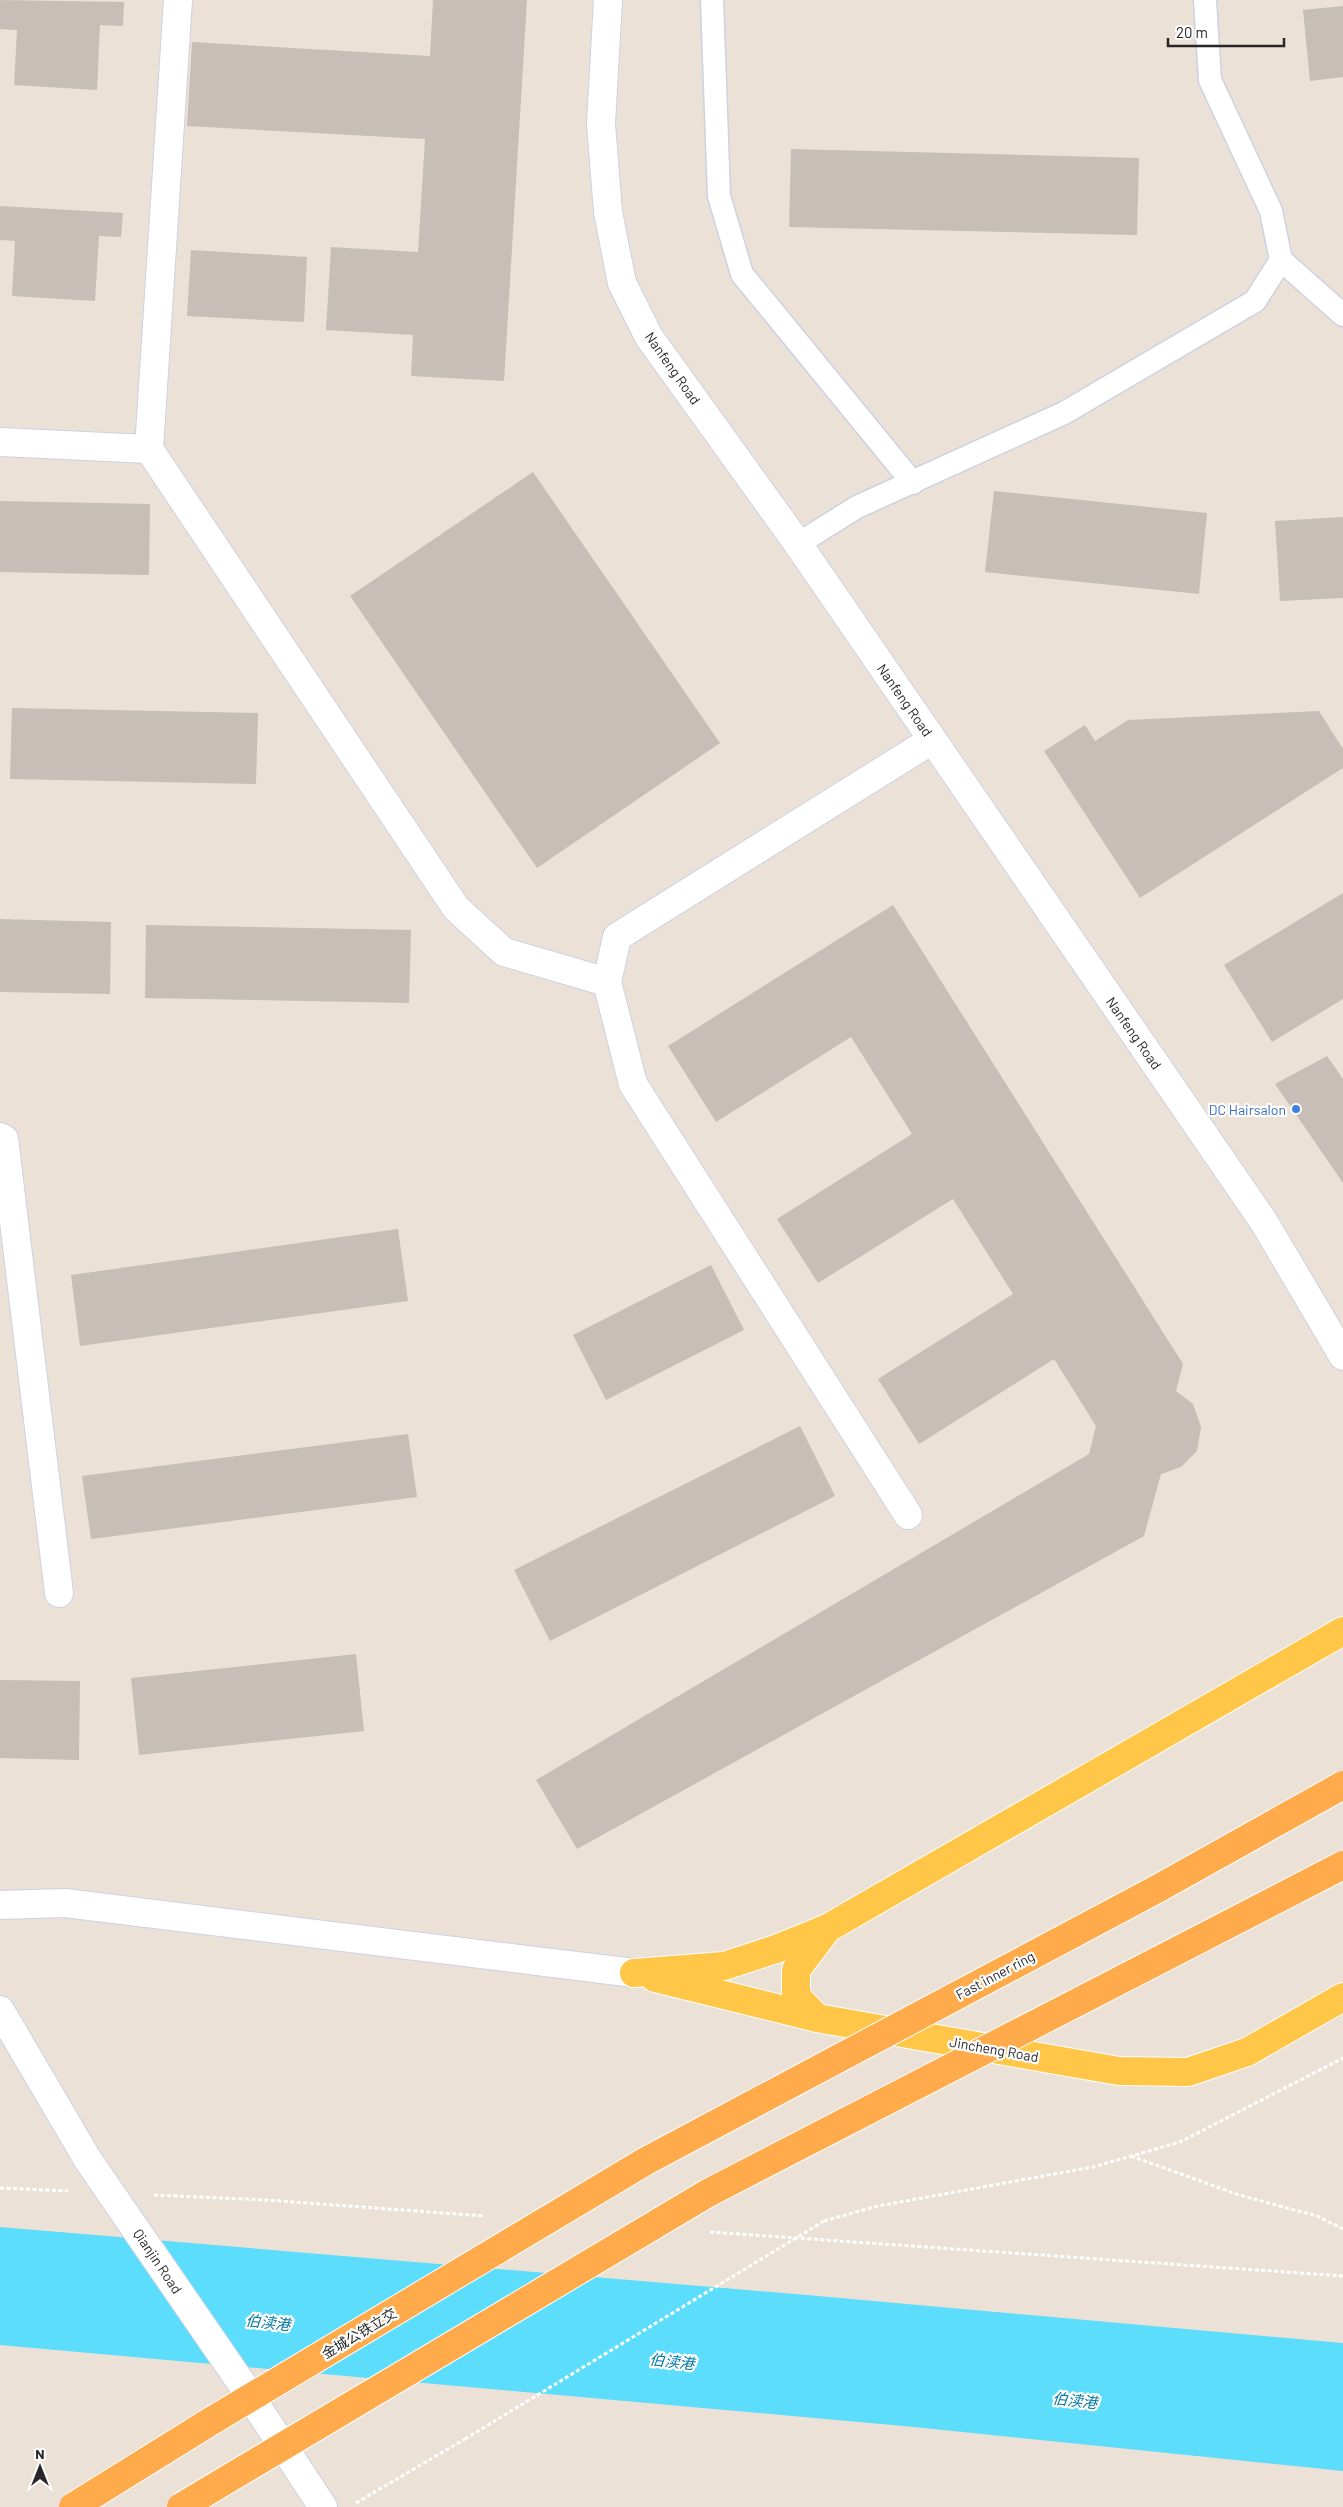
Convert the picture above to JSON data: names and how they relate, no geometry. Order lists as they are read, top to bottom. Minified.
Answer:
{"streets":{"highway":["Fast inner ring","金城公铁立交"],"main road":["Jincheng Road"],"street":["Nanfeng Road","Qianjin Road"]},"crossings":[["Fast inner ring","金城公铁立交"]],"water":["伯渎港"],"places":["DC Hairsalon"],"scale_bar":"20 m","north":"top"}
